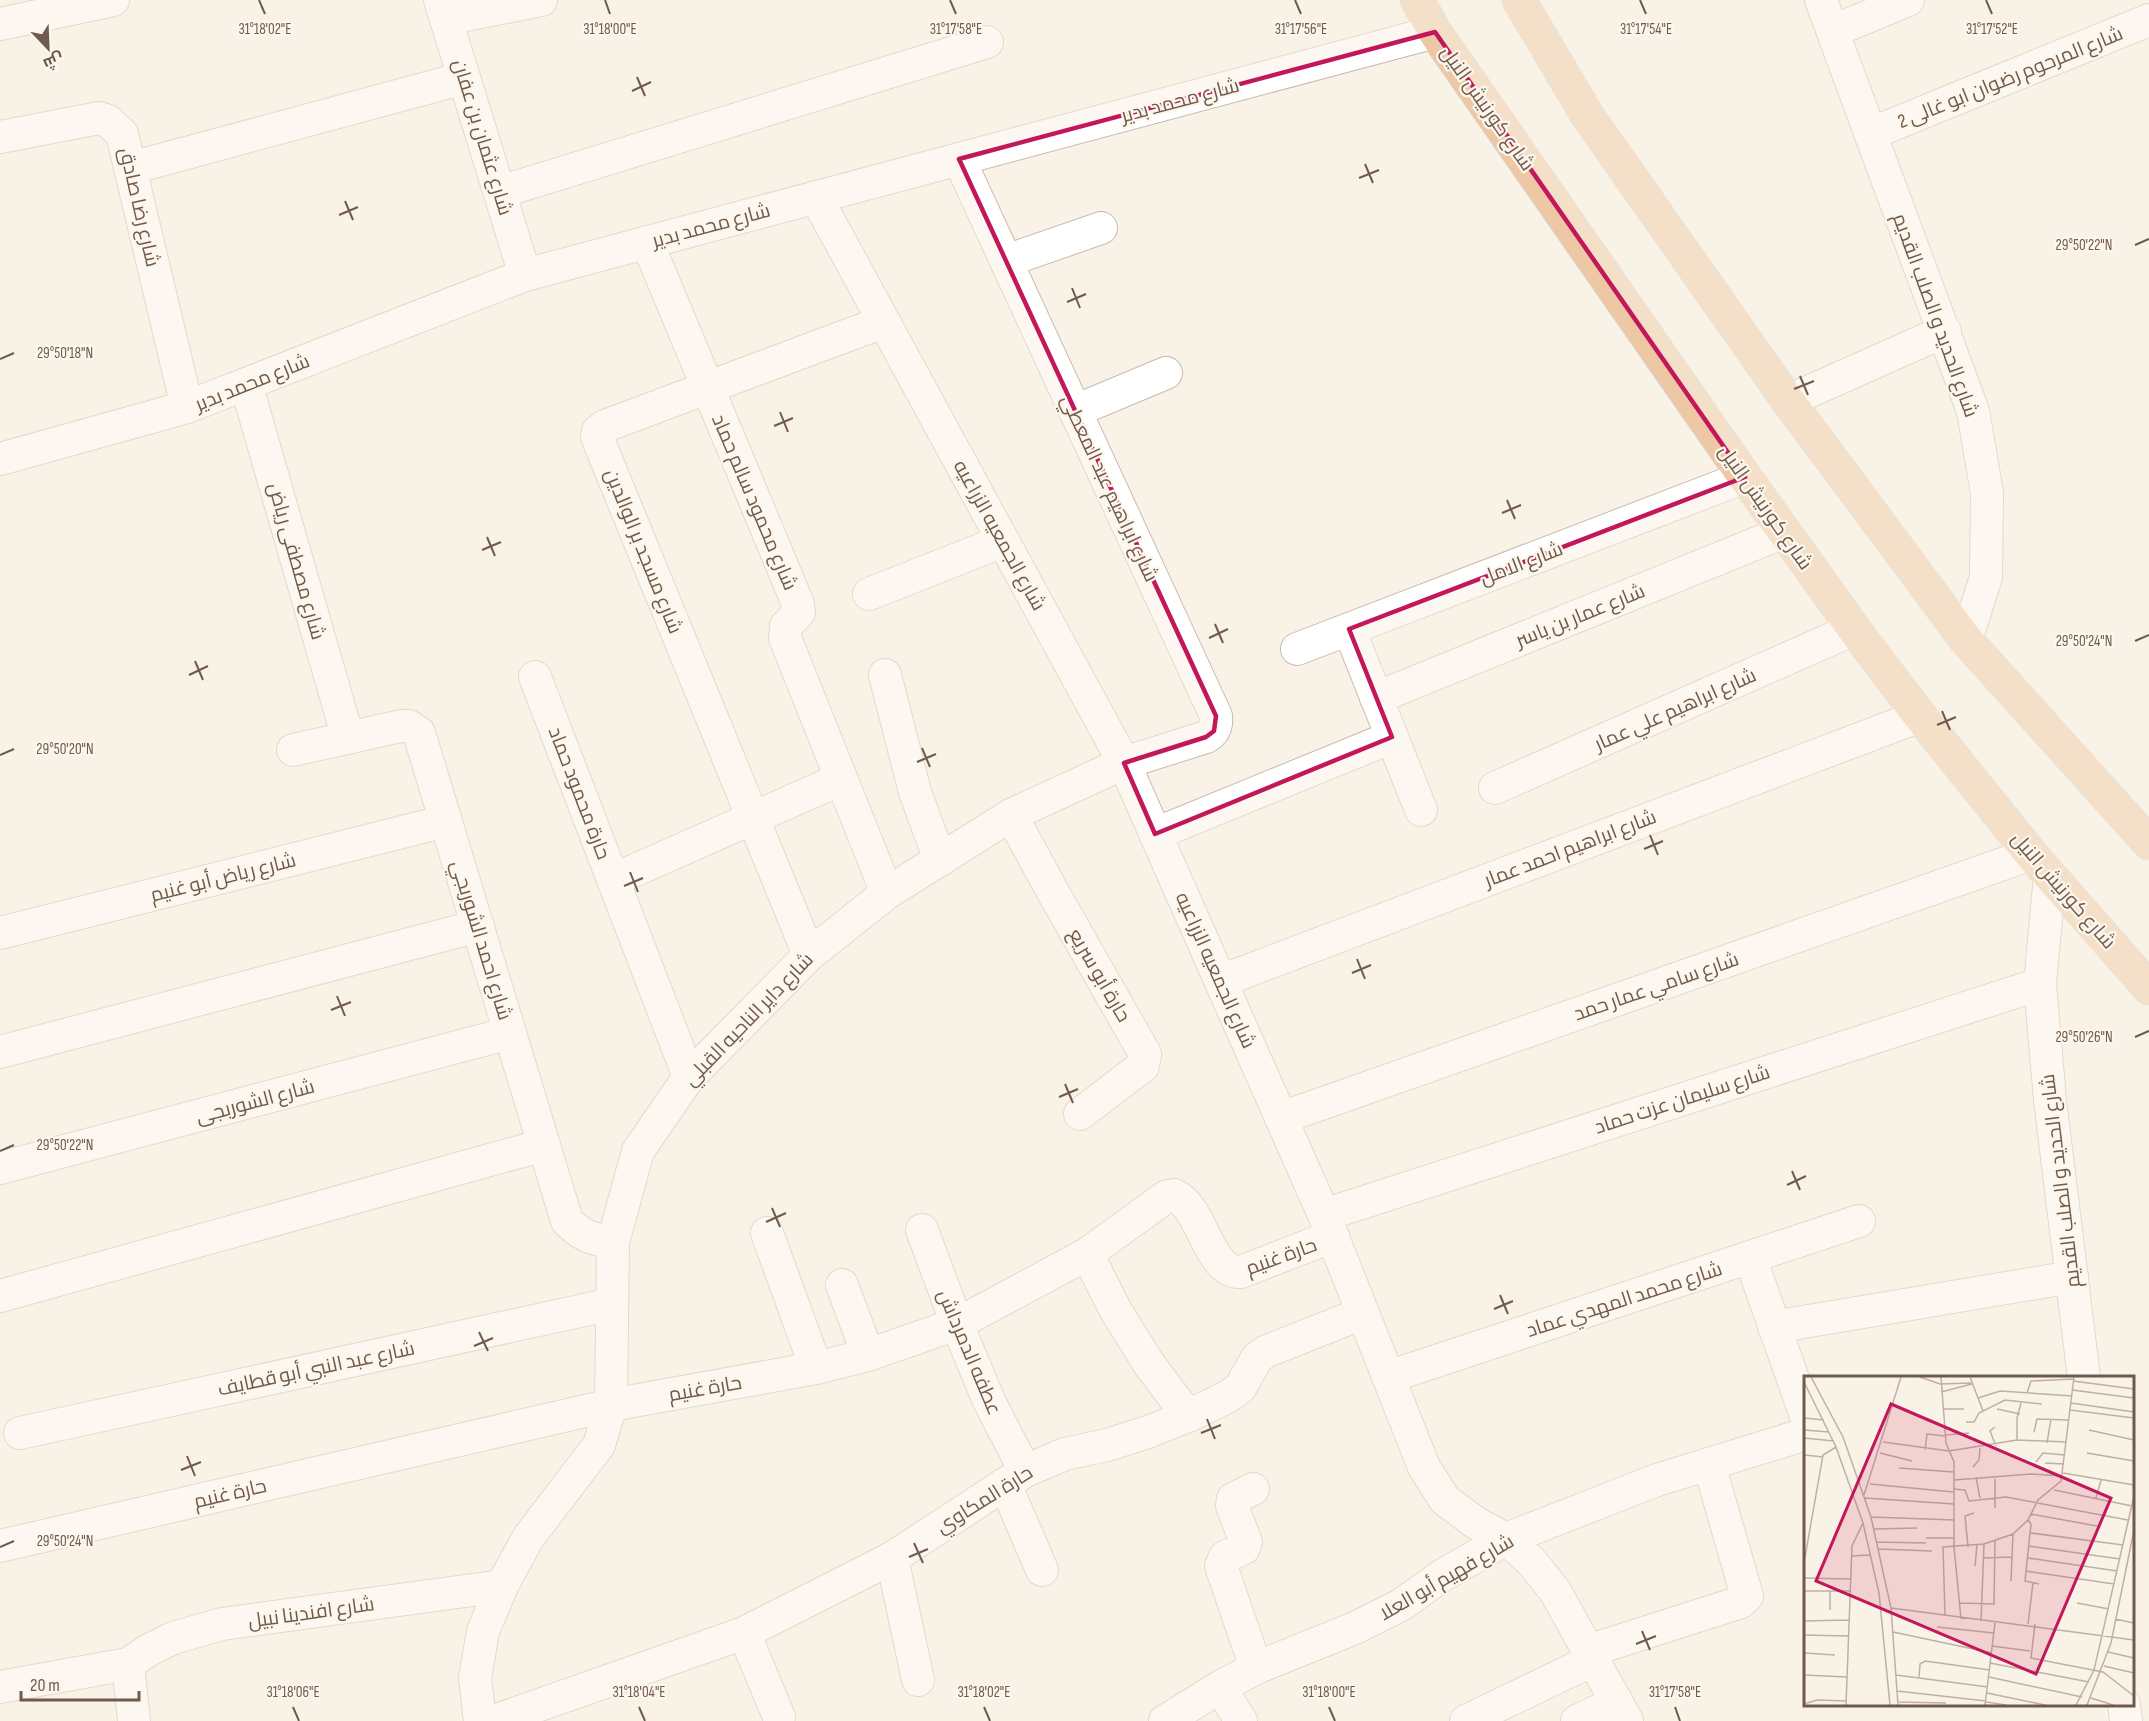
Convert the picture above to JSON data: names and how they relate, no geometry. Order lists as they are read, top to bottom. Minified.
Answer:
{"streets":{"highway":["شارع كورنيش النيل"],"street":["شارع المرحوم رضوان ابو غالى 2","شارع محمد بدير","شارع عثمان بن عفان","شارع رضا صادق","شارع الحديد و الصلب القديم","شارع ابراهيم عبد المعطي","شارع محمود سالم حماد","شارع الجمعيه الزراعيه","شارع مسجد بر الوالدين","شارع مصطفى رياض","شارع الامل","شارع عمار بن ياسر","شارع ابراهيم علي عمار","حارة محمود حماد","شارع ابراهيم احمد عمار","شارع رياض أبو غنيم","شارع احمد الشوربجي","حارة أبو سريع","شارع سامي عمار حمد","شارع داير الناحيه القبلي","شارع سليمان عزت حماد","شارع الشوربجى","حارة غنيم","شارع محمد المهدي عماد","عطفه الدمرداش","شارع عبد النبي أبو قطايف","حارة المكاوي","شارع فهيم أبو العلا","شارع افندينا نبيل"]},"crossings":[["شارع المرحوم رضوان ابو غالى 2","شارع الحديد و الصلب القديم"],["شارع محمد بدير","شارع كورنيش النيل"],["شارع محمد بدير","شارع عثمان بن عفان"],["شارع محمد بدير","شارع رضا صادق"],["شارع محمد بدير","شارع ابراهيم عبد المعطي"],["شارع محمد بدير","شارع محمود سالم حماد"],["شارع محمد بدير","شارع الجمعيه الزراعيه"],["شارع محمد بدير","شارع مصطفى رياض"],["شارع كورنيش النيل","شارع الحديد و الصلب القديم"],["شارع كورنيش النيل","شارع الامل"],["شارع كورنيش النيل","شارع عمار بن ياسر"],["شارع كورنيش النيل","شارع ابراهيم علي عمار"],["شارع كورنيش النيل","شارع ابراهيم احمد عمار"],["شارع كورنيش النيل","شارع سامي عمار حمد"],["شارع الحديد و الصلب القديم","شارع سامي عمار حمد"],["شارع الحديد و الصلب القديم","شارع سليمان عزت حماد"],["شارع ابراهيم عبد المعطي","شارع الجمعيه الزراعيه"],["شارع ابراهيم عبد المعطي","شارع داير الناحيه القبلي"],["شارع محمود سالم حماد","شارع مسجد بر الوالدين"],["شارع محمود سالم حماد","شارع داير الناحيه القبلي"],["شارع الجمعيه الزراعيه","شارع مسجد بر الوالدين"],["شارع الجمعيه الزراعيه","شارع ابراهيم احمد عمار"],["شارع الجمعيه الزراعيه","شارع سامي عمار حمد"],["شارع الجمعيه الزراعيه","شارع داير الناحيه القبلي"],["شارع الجمعيه الزراعيه","شارع سليمان عزت حماد"],["شارع الجمعيه الزراعيه","حارة غنيم"],["شارع الجمعيه الزراعيه","شارع محمد المهدي عماد"],["شارع الجمعيه الزراعيه","حارة المكاوي"],["شارع الجمعيه الزراعيه","شارع فهيم أبو العلا"],["شارع مسجد بر الوالدين","شارع داير الناحيه القبلي"],["شارع مصطفى رياض","شارع احمد الشوربجي"],["حارة محمود حماد","شارع داير الناحيه القبلي"],["شارع رياض أبو غنيم","شارع احمد الشوربجي"],["شارع احمد الشوربجي","شارع داير الناحيه القبلي"],["شارع احمد الشوربجي","شارع الشوربجى"],["حارة أبو سريع","شارع داير الناحيه القبلي"],["شارع داير الناحيه القبلي","حارة غنيم"],["شارع داير الناحيه القبلي","شارع عبد النبي أبو قطايف"],["شارع داير الناحيه القبلي","شارع افندينا نبيل"],["شارع سليمان عزت حماد","حارة غنيم"],["حارة غنيم","عطفه الدمرداش"],["عطفه الدمرداش","حارة المكاوي"]],"scale_bar":"20 m","north":"bottom right","coordinates":["31°17'54\"E","31°18'02\"E","31°18'00\"E","31°17'58\"E","31°17'56\"E","31°17'52\"E","29°50'22\"N","29°50'18\"N","29°50'24\"N","29°50'20\"N","29°50'26\"N","31°18'06\"E","31°18'04\"E"]}
